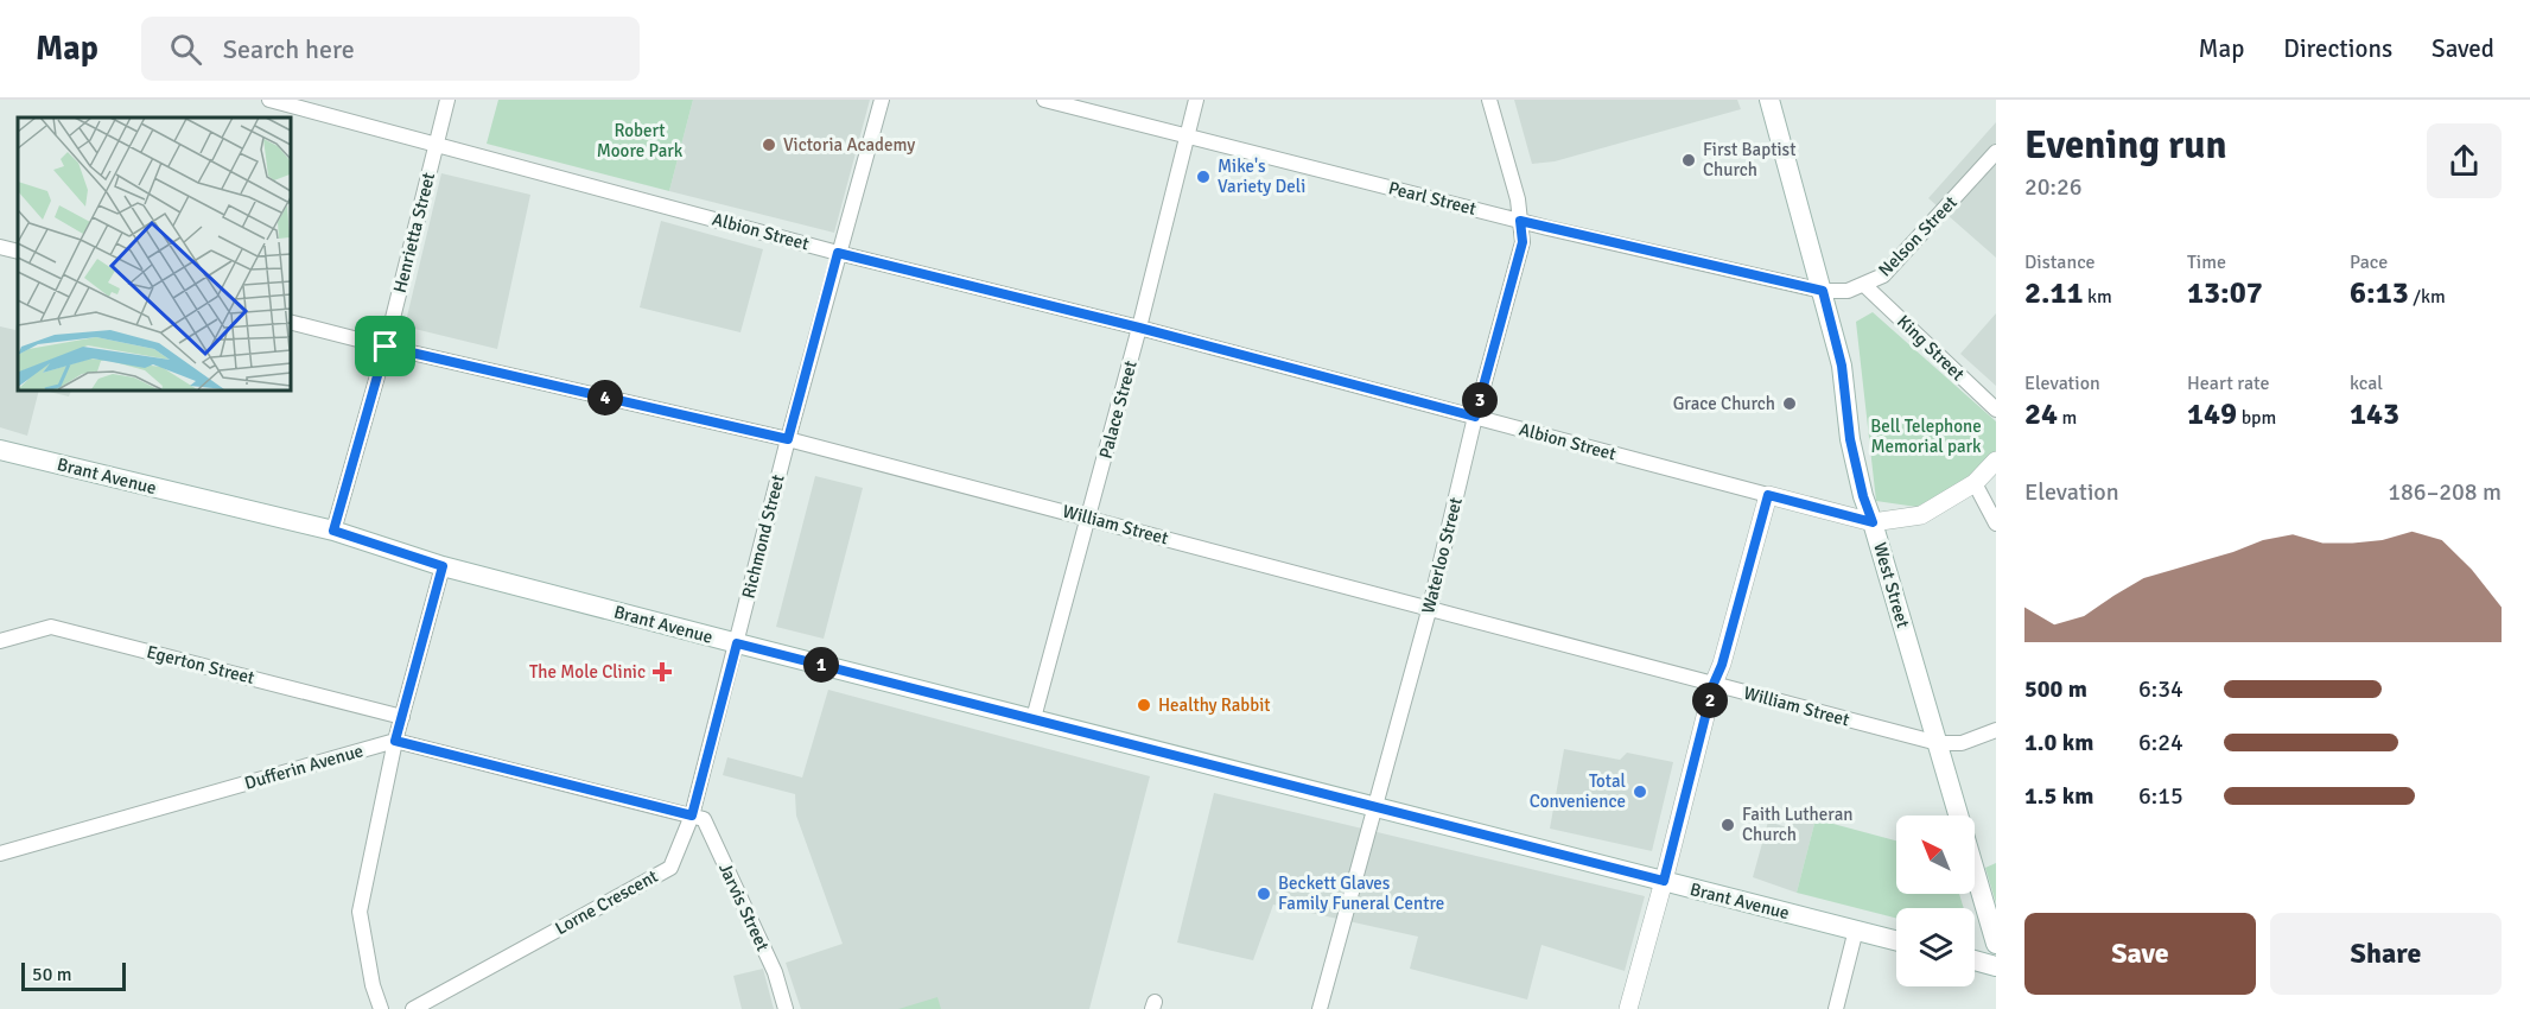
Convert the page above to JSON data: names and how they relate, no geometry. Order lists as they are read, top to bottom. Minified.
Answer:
{"streets":{"main road":["Brant Avenue","West Street"],"street":["Pearl Street","Albion Street","Henrietta Street","Nelson Street","King Street","Palace Street","William Street","Richmond Street","Waterloo Street","Egerton Street","Dufferin Avenue","Lorne Crescent","Jarvis Street"]},"crossings":[["Pearl Street","Nelson Street"],["Pearl Street","Palace Street"],["Pearl Street","Waterloo Street"],["Pearl Street","West Street"],["Albion Street","Henrietta Street"],["Albion Street","Palace Street"],["Albion Street","Richmond Street"],["Albion Street","Waterloo Street"],["Albion Street","West Street"],["Henrietta Street","Brant Avenue"],["Henrietta Street","William Street"],["Nelson Street","King Street"],["Nelson Street","West Street"],["Palace Street","Brant Avenue"],["Palace Street","William Street"],["Brant Avenue","Richmond Street"],["Brant Avenue","Waterloo Street"],["Brant Avenue","Lorne Crescent"],["William Street","Richmond Street"],["William Street","Waterloo Street"],["William Street","West Street"],["Richmond Street","Lorne Crescent"],["Lorne Crescent","Jarvis Street"]],"parks":["Robert Moore Park","Bell Telephone Memorial park"],"places":{"other":["Victoria Academy","First Baptist Church","Mike's Variety Deli","Grace Church","Healthy Rabbit","Total Convenience","Faith Lutheran Church","Beckett Glaves Family Funeral Centre"],"health":["The Mole Clinic"]},"scale_bar":"50 m","north":"top left","page":{"header":"Map","search":"Search here","nav":["Map","Directions","Saved"],"heading":["Evening run","20:26"],"stats":[["Distance","2.11 km"],["Time","13:07"],["Pace","6:13 /km"],["Elevation","24 m"],["Heart rate","149 bpm"],["kcal","143"]],"pins":["4","3","1","2"],"chart":["Elevation","186–208 m"],"list":[{"name":"500 m","note":"6:34"},{"name":"1.0 km","note":"6:24"},{"name":"1.5 km","note":"6:15"}],"buttons":["Save","Share"],"scale":"50 m"}}
